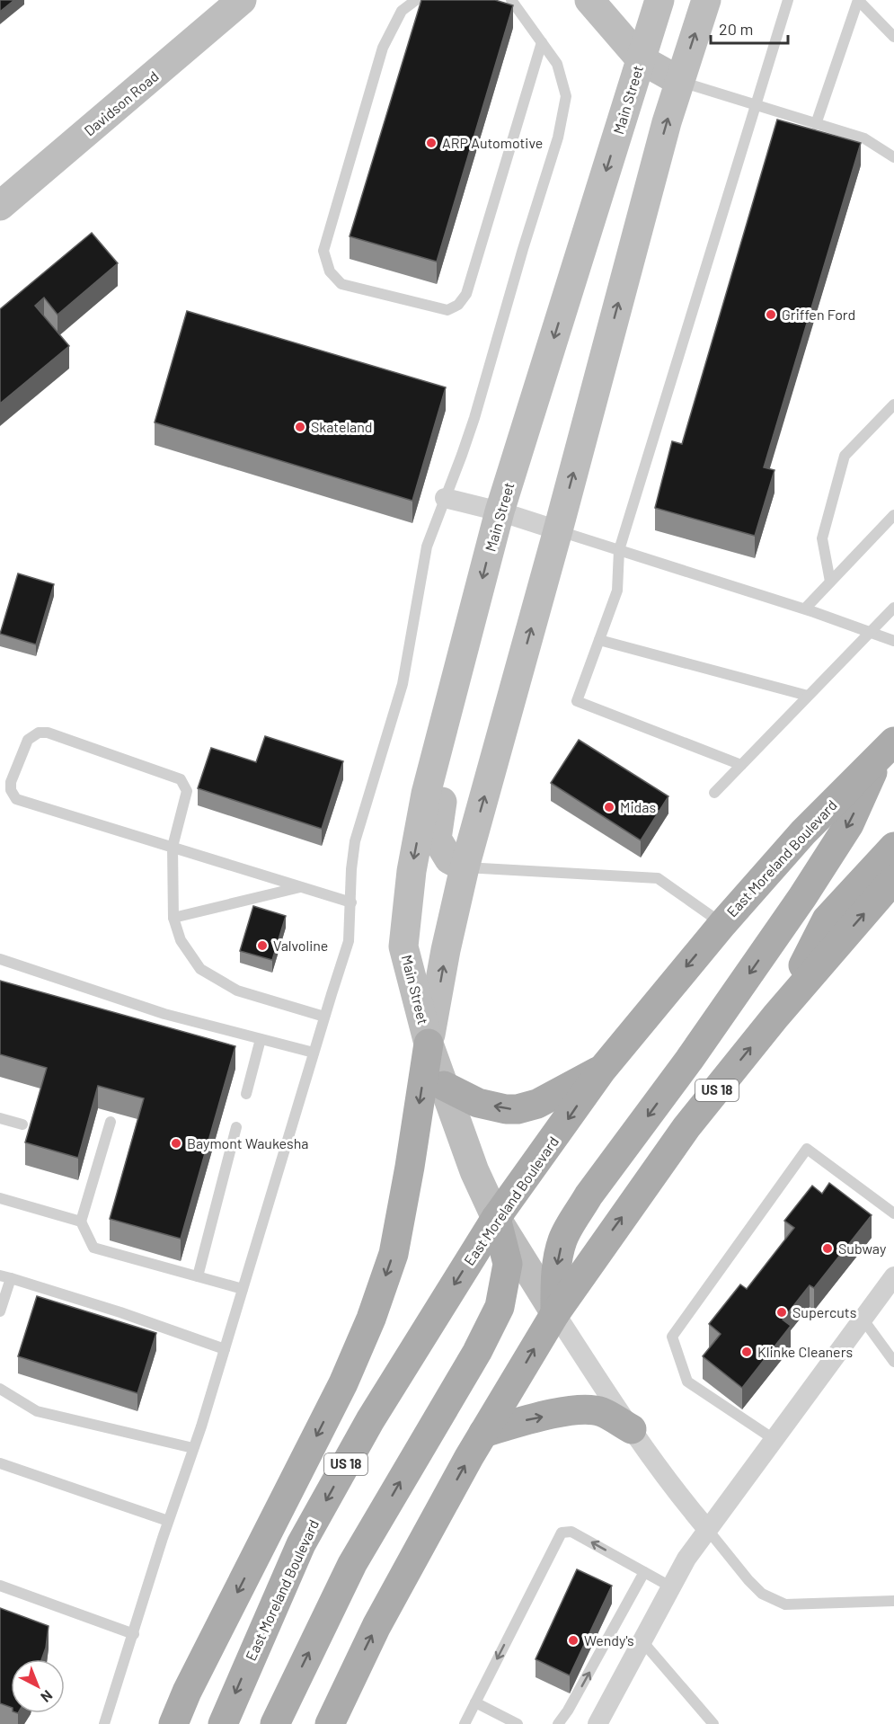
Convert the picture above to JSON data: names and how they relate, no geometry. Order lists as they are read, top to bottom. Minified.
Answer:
{"streets":{"main road":["Main Street","Davidson Road","East Moreland Boulevard","US 18"]},"crossings":[["Main Street","East Moreland Boulevard"],["Main Street","US 18"]],"places":["ARP Automotive","Griffen Ford","Skateland","Midas","Valvoline","Baymont Waukesha","Subway","Supercuts","Klinke Cleaners","Wendy's"],"scale_bar":"20 m","north":"bottom right"}
